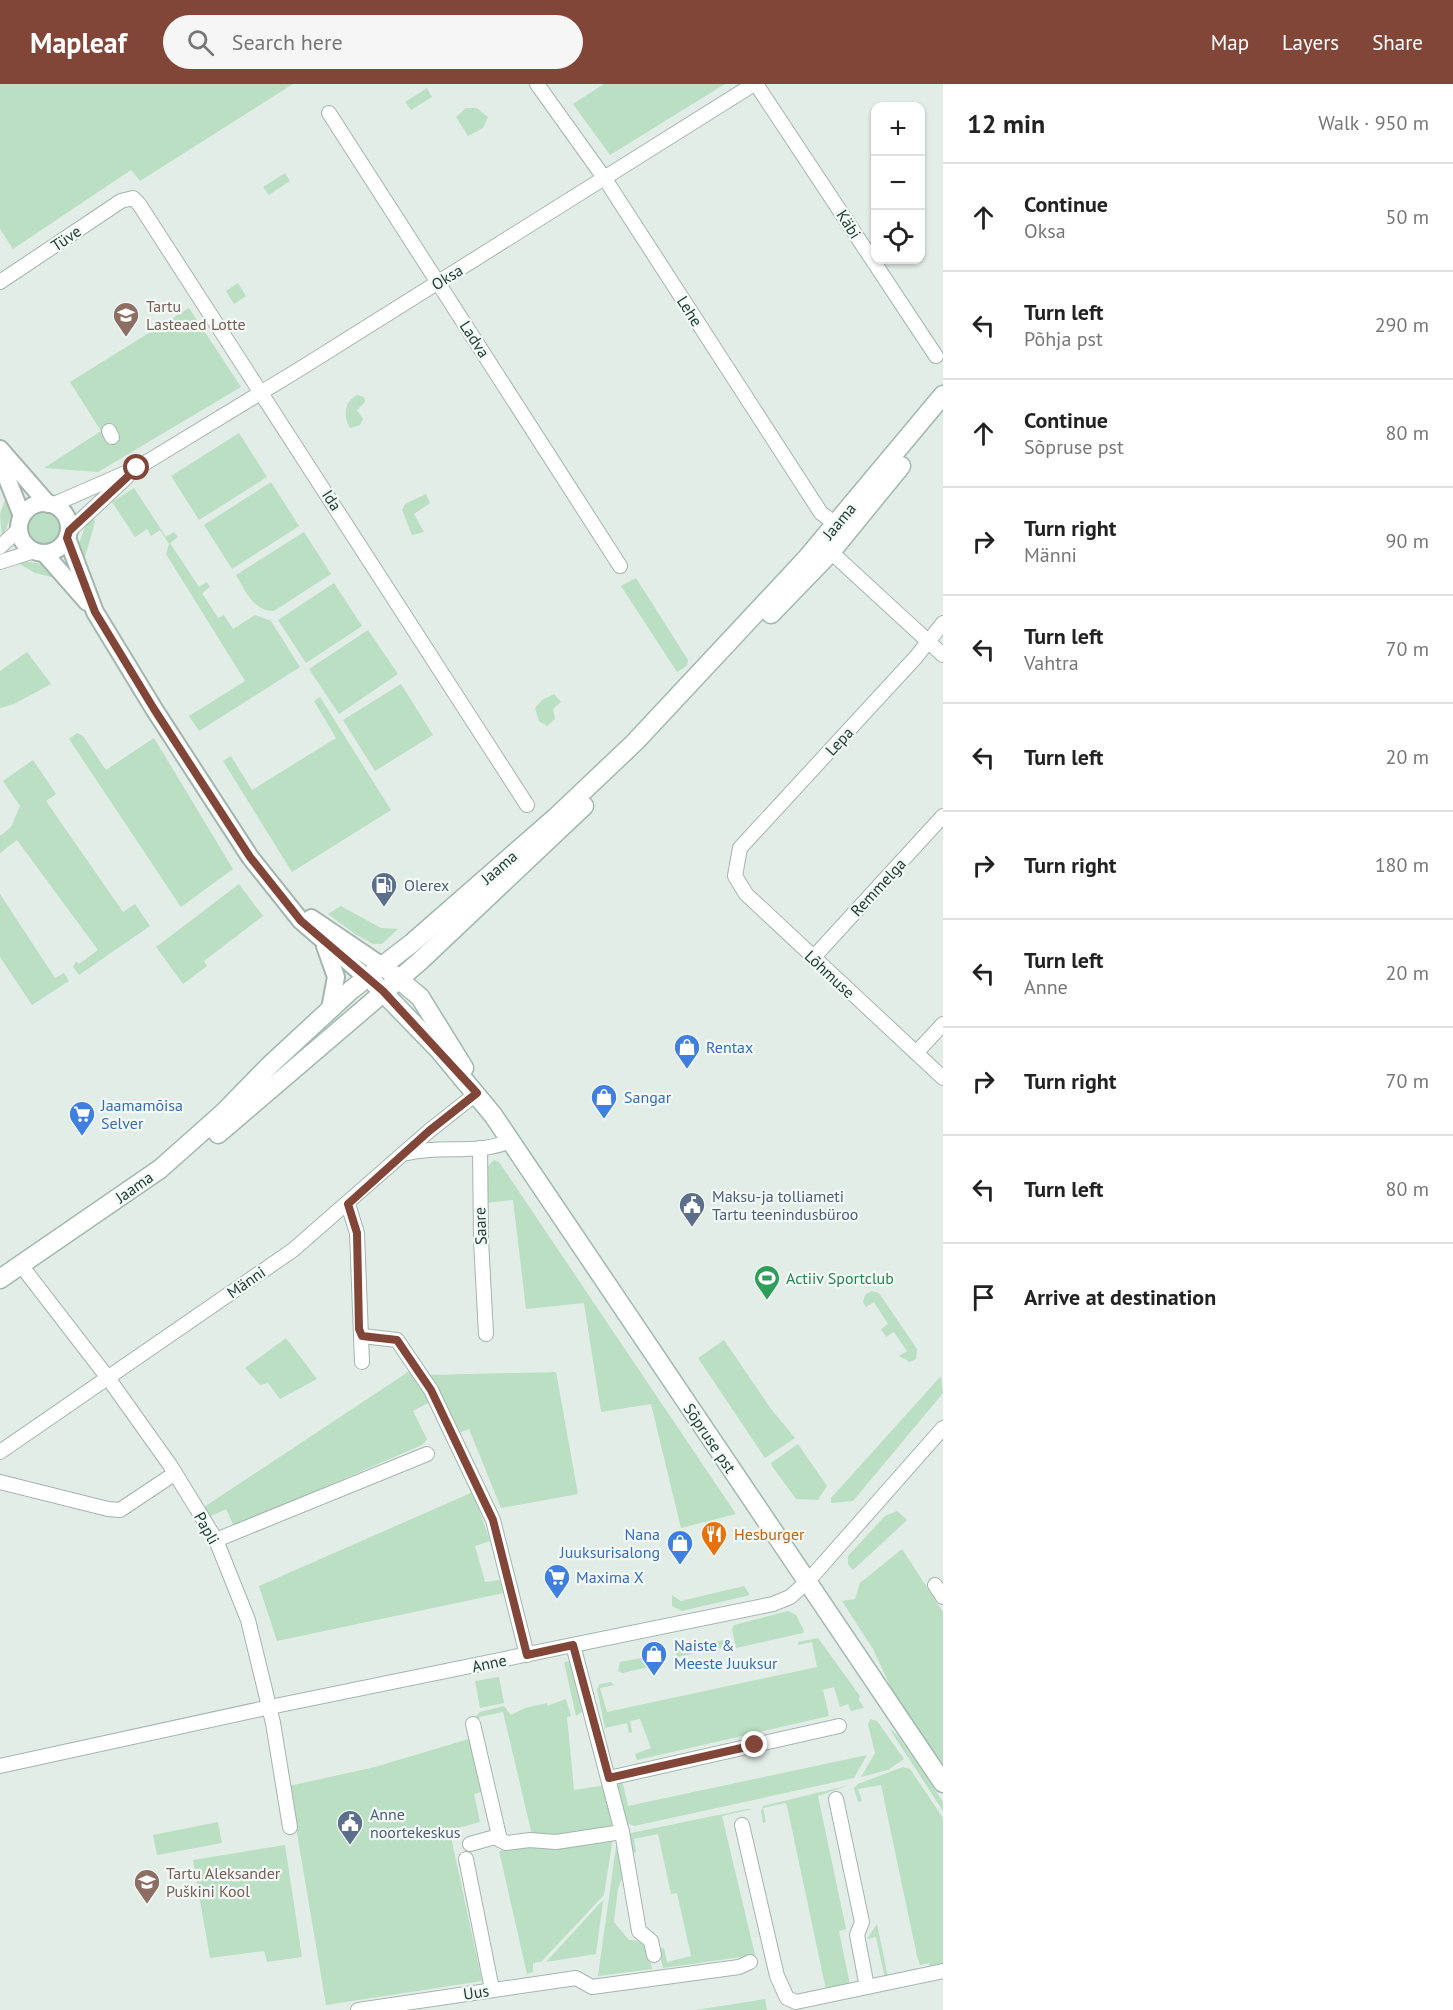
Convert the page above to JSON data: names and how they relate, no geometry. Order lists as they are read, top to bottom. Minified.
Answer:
{"streets":{"main road":["Jaama","Sõpruse pst"],"street":["Käbi","Tüve","Oksa","Lehe","Ladva","Ida","Lepa","Remmelga","Lõhmuse","Saare","Männi","Papli","Anne","Uus"]},"crossings":[["Käbi","Oksa"],["Tüve","Ida"],["Oksa","Lehe"],["Oksa","Ladva"],["Oksa","Ida"],["Lehe","Jaama"],["Jaama","Sõpruse pst"],["Jaama","Papli"],["Lepa","Lõhmuse"],["Remmelga","Lõhmuse"],["Männi","Sõpruse pst"],["Männi","Papli"],["Sõpruse pst","Anne"],["Papli","Anne"]],"places":{"school or university":["Tartu Lasteaed Lotte","Tartu Aleksander Puškini Kool"],"fuel station":["Olerex"],"shop":["Rentax","Sangar","Nana Juuksurisalong","Naiste & Meeste Juuksur"],"supermarket":["Jaamamõisa Selver","Maxima X"],"public building":["Maksu-ja tolliameti Tartu teenindusbüroo","Anne noortekeskus"],"sports":["Actiiv Sportclub"],"restaurant":["Hesburger"]},"page":{"header":"Mapleaf","search":"Search here","nav":["Map","Layers","Share"],"heading":["12 min","Walk · 950 m"],"map_buttons":["+","−"],"list":[["Continue","Oksa","50 m"],["Turn left","Põhja pst","290 m"],["Continue","Sõpruse pst","80 m"],["Turn right","Männi","90 m"],["Turn left","Vahtra","70 m"],["Turn left","20 m"],["Turn right","180 m"],["Turn left","Anne","20 m"],["Turn right","70 m"],["Turn left","80 m"],"Arrive at destination"]}}
